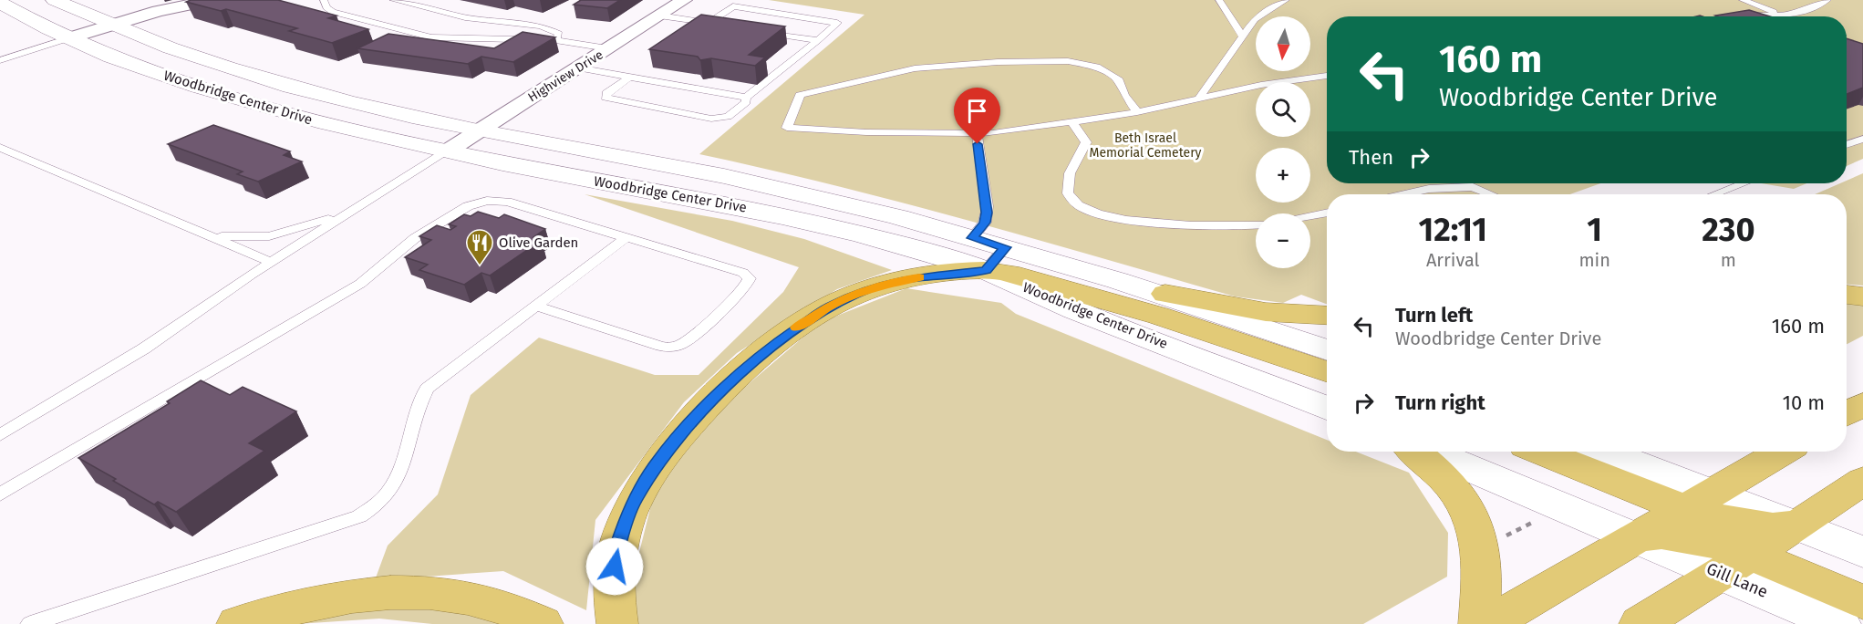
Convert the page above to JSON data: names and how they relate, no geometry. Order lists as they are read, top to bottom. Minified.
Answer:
{"streets":{"street":["Highview Drive","Woodbridge Center Drive","Gill Lane"]},"crossings":[["Highview Drive","Woodbridge Center Drive"]],"parks":["Beth Israel Memorial Cemetery"],"places":{"restaurant":["Olive Garden"]},"north":"bottom","page":{"map_buttons":["+","−"],"turn":["160 m","Woodbridge Center Drive"],"then":"Then","eta":["12:11","Arrival","1","min","230","m"],"list":[{"name":"Turn left","note":"Woodbridge Center Drive","value":"160 m"},{"name":"Turn right","value":"10 m"}]}}
